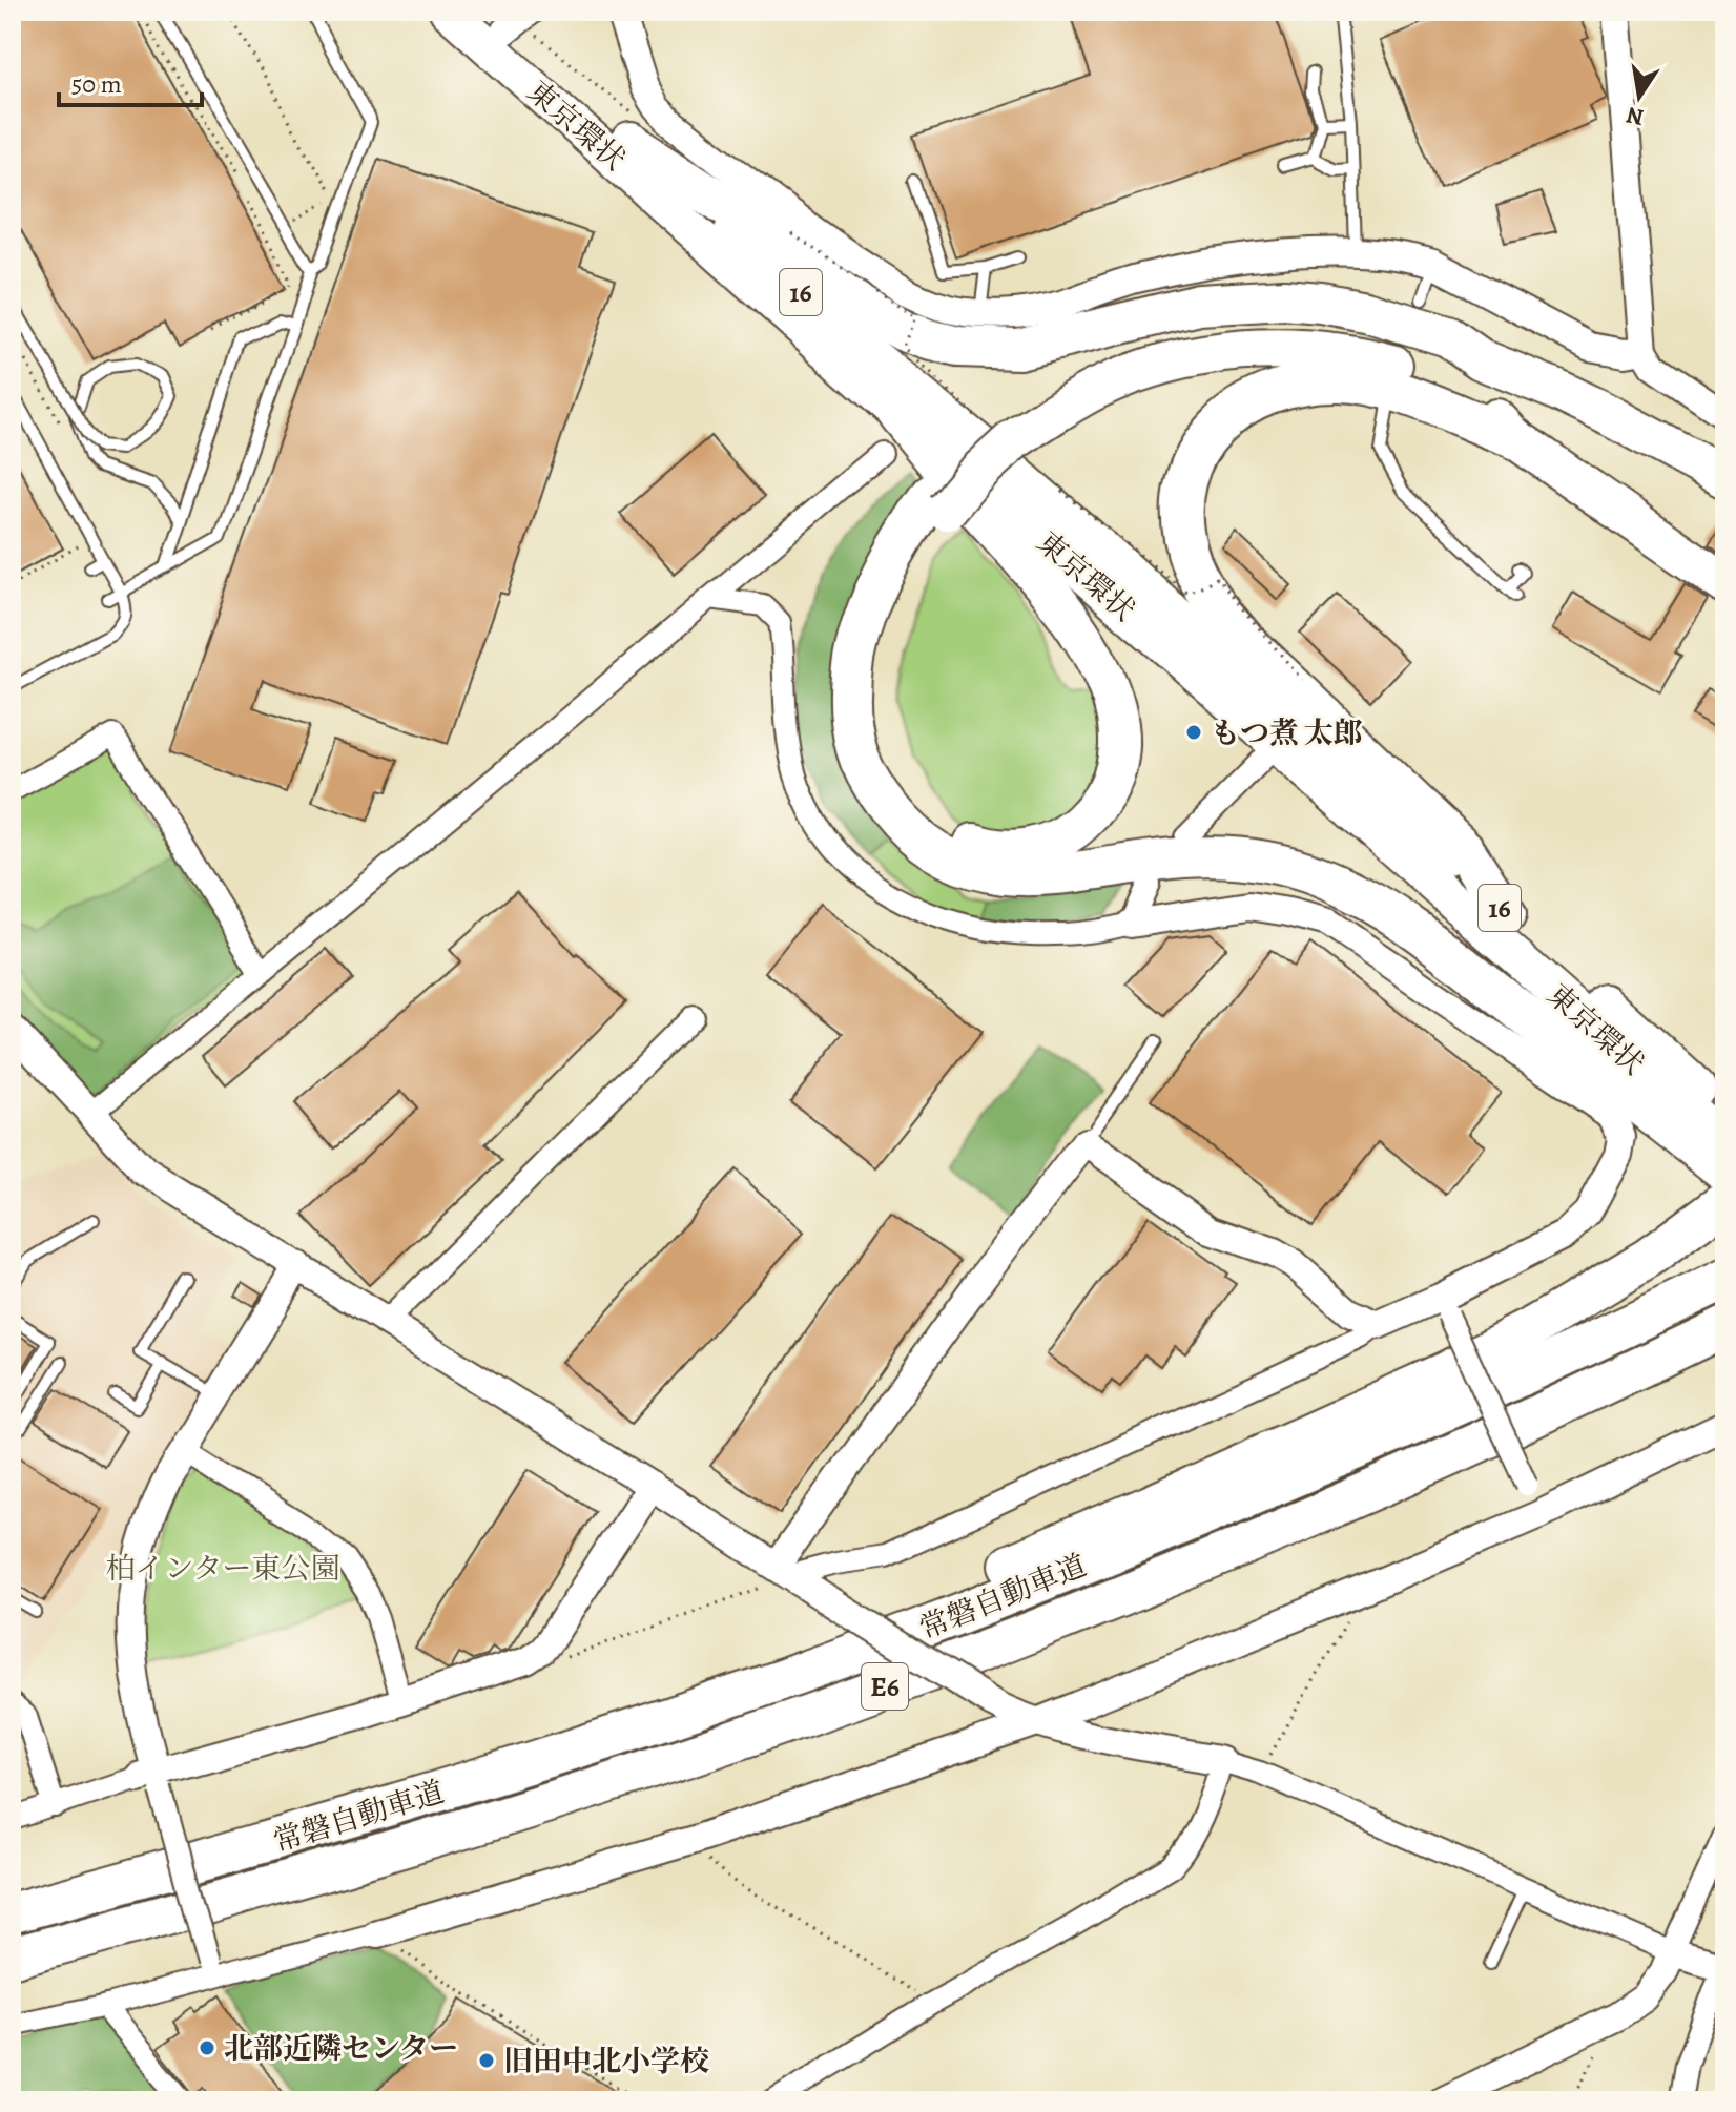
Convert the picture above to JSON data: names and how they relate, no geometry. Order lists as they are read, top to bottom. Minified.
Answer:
{"streets":{"highway":["東京環状","16","常磐自動車道","E6"]},"parks":["柏インター東公園"],"places":["もつ煮 太郎","北部近隣センター","旧田中北小学校"],"scale_bar":"50 m","north":"bottom"}
